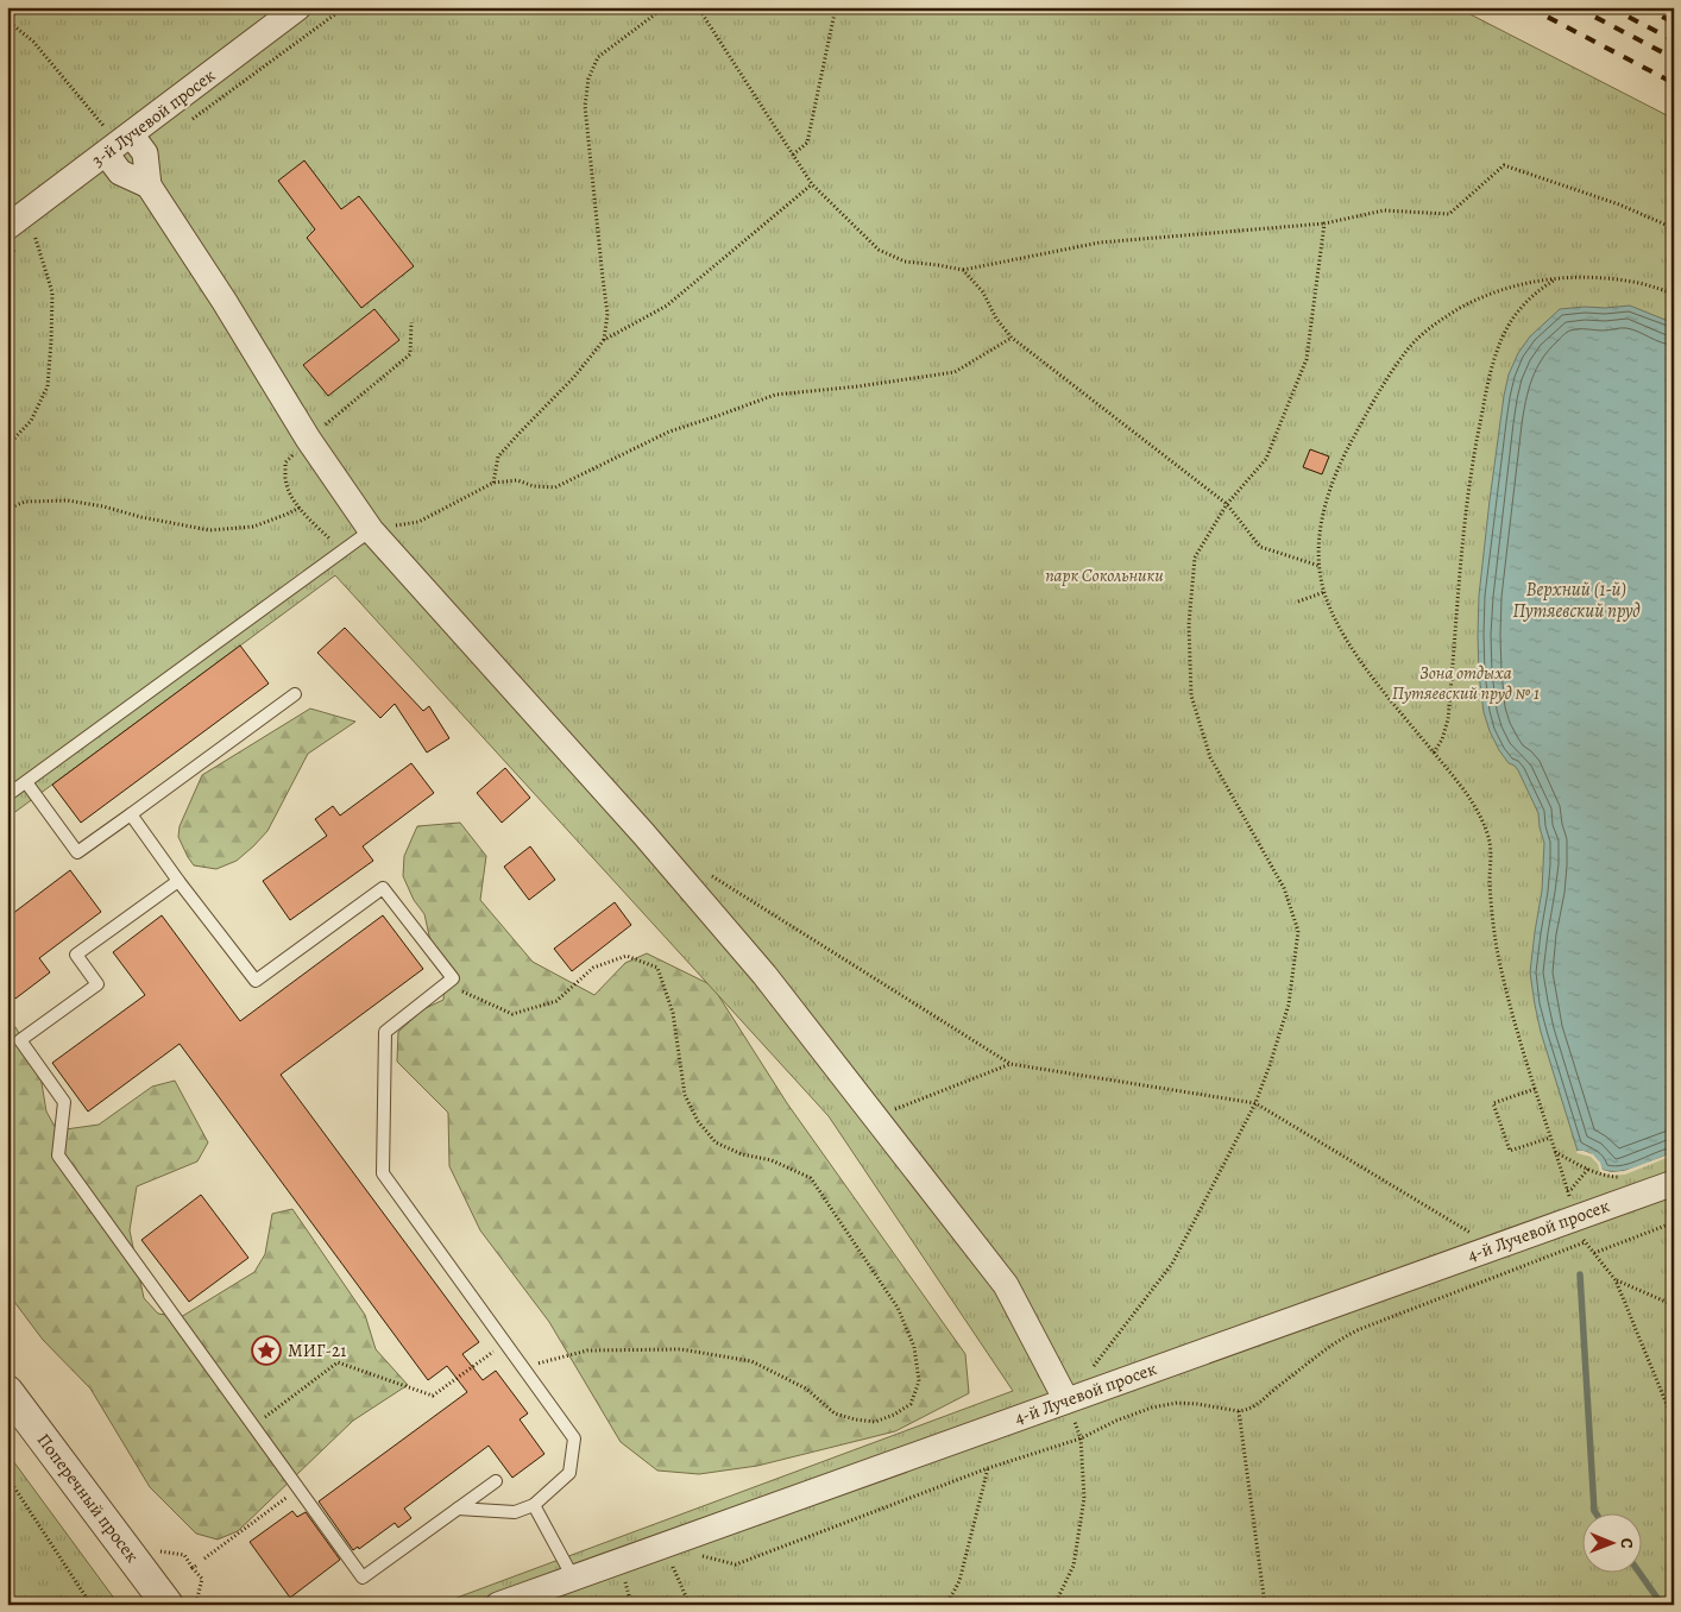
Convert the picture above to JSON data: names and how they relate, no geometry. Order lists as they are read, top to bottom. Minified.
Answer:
{"streets":{"street":["3-й Лучевой просек","4-й Лучевой просек","Поперечный просек"]},"water":["Верхний (1-й) Путяевский пруд"],"parks":["парк Сокольники","Зона отдыха Путяевский пруд № 1"],"places":{"place":["МИГ-21"]},"north":"right"}
